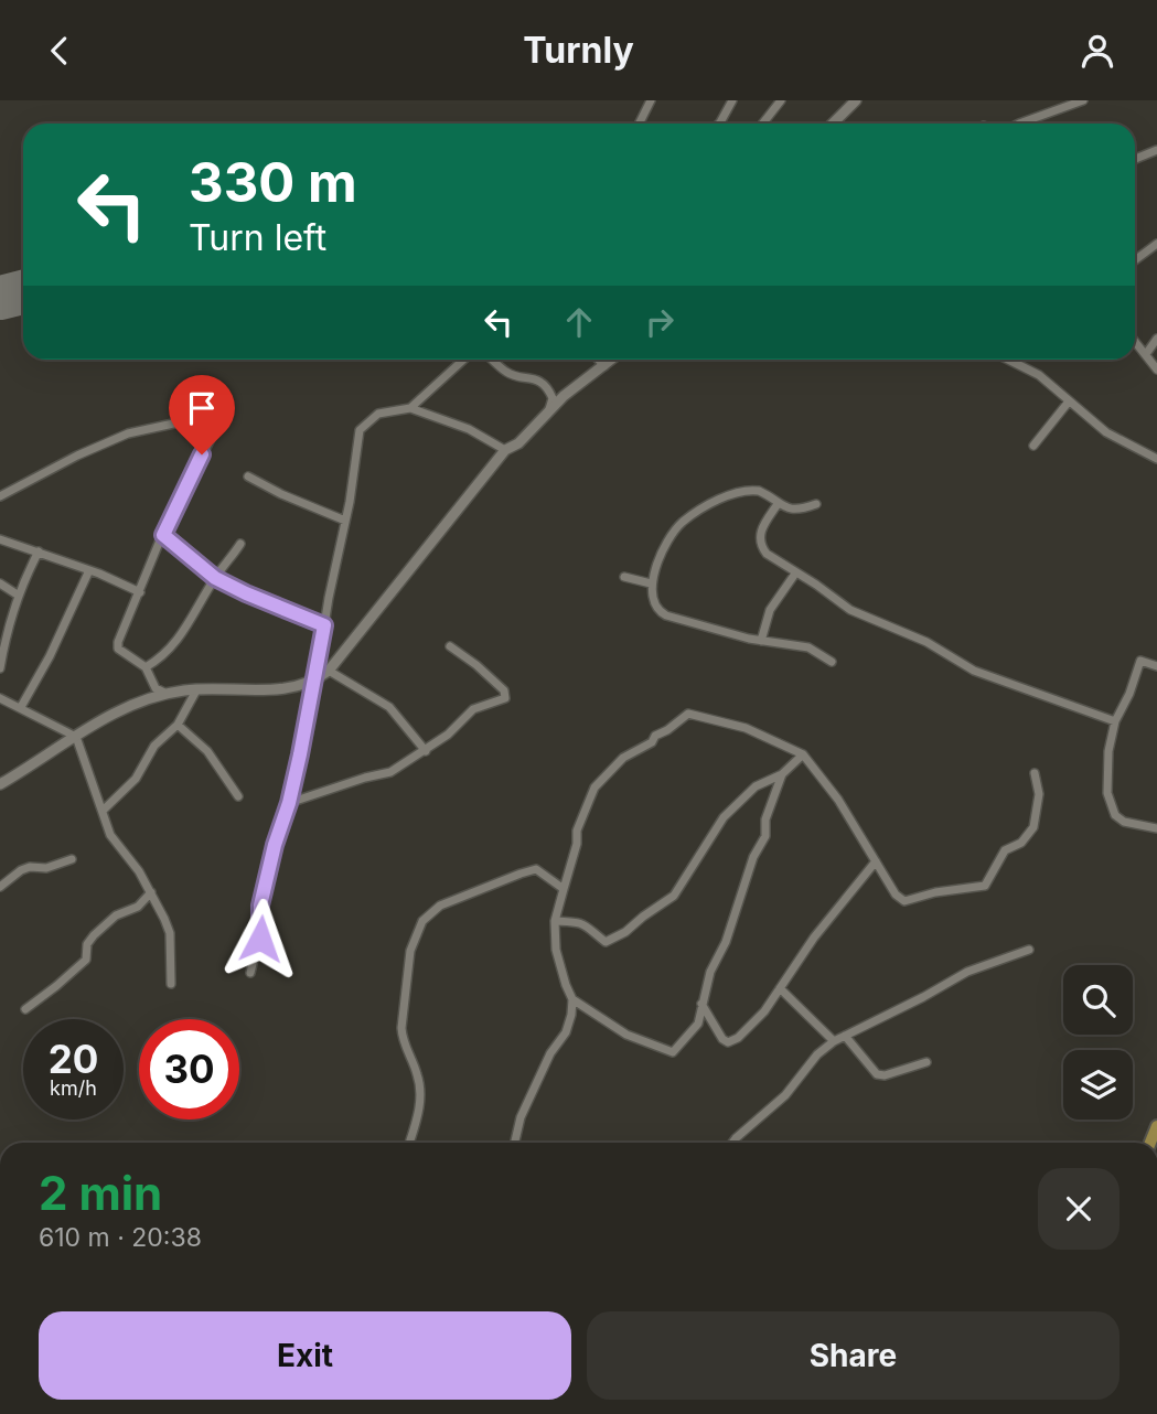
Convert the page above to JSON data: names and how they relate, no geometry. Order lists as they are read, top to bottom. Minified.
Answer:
{"page":{"header":"Turnly","turn":["330 m","Turn left"],"speed":"20 km/h","limit":"30","heading":["2 min","610 m · 20:38"],"buttons":["Exit","Share"]}}
